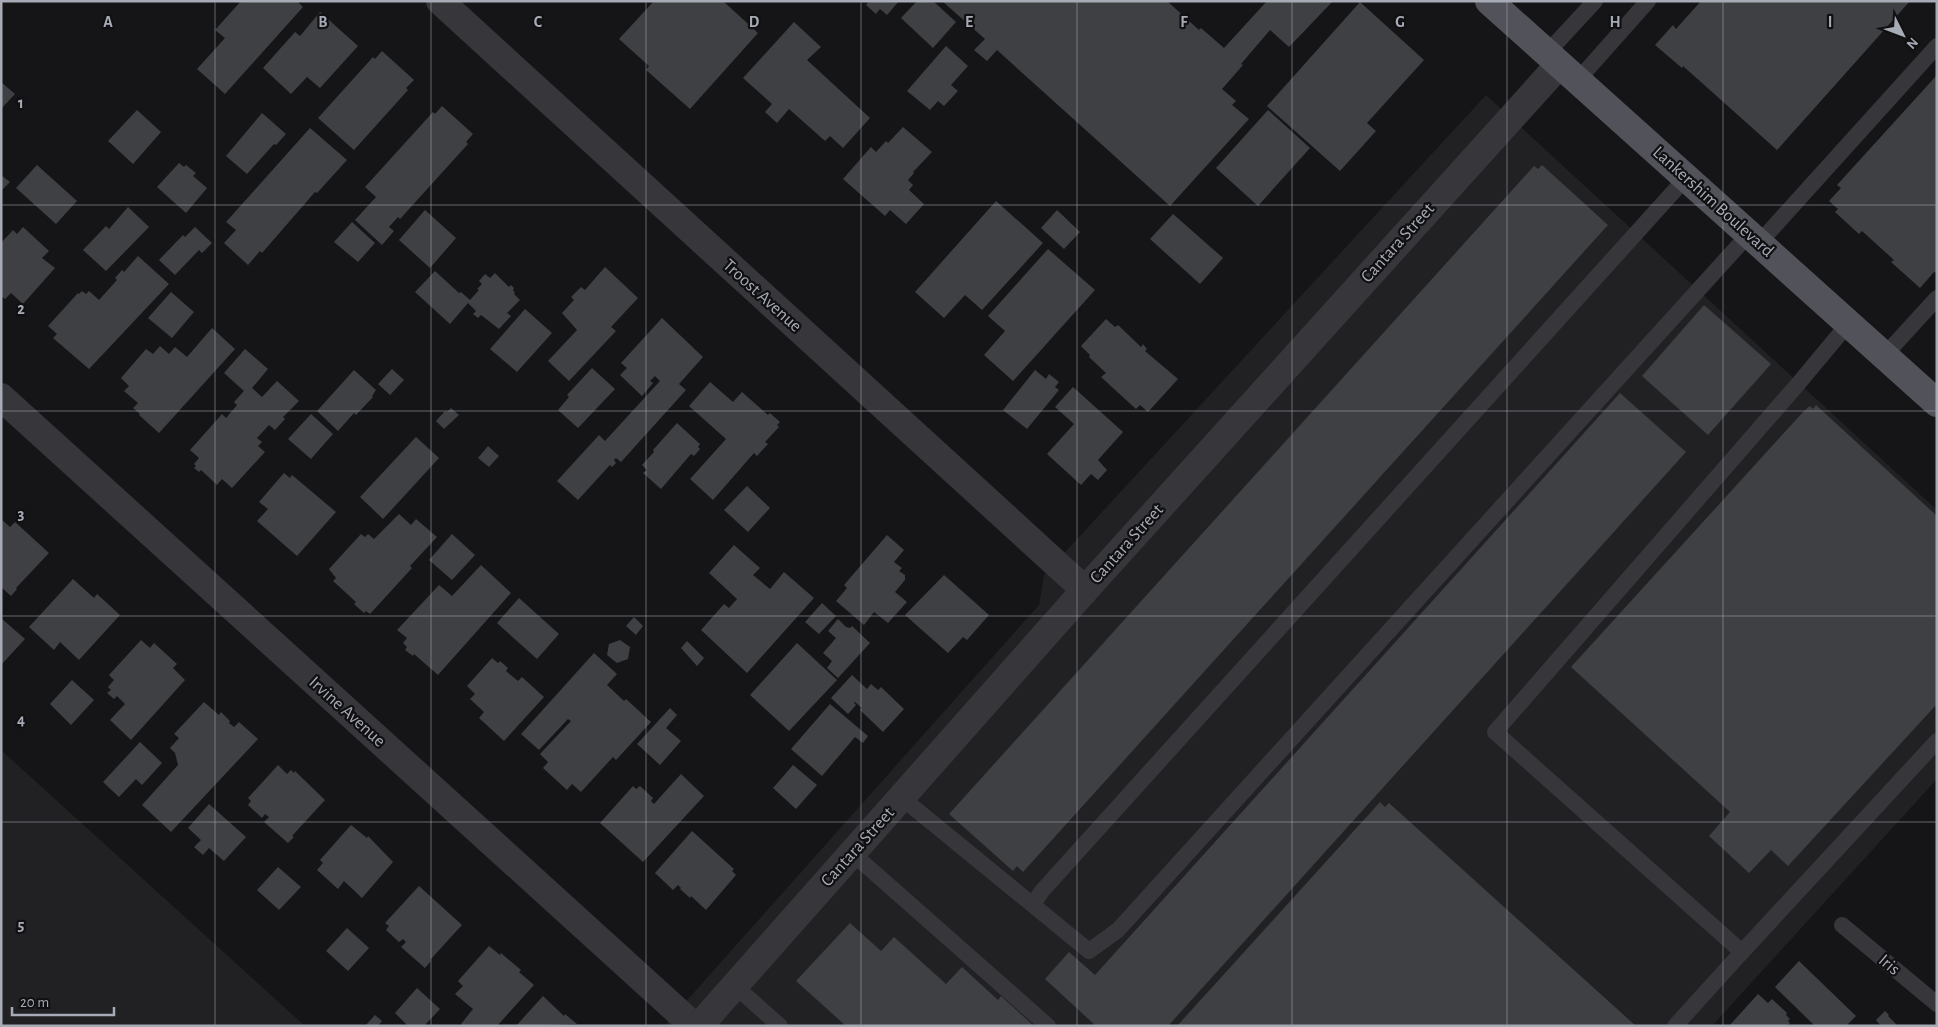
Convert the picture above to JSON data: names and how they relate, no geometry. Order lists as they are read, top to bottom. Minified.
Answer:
{"streets":{"main road":["Lankershim Boulevard"],"street":["Cantara Street","Troost Avenue","Irvine Avenue"],"lane":["Iris"]},"crossings":[["Lankershim Boulevard","Cantara Street"],["Cantara Street","Troost Avenue"]],"scale_bar":"20 m","north":"bottom right","grid":{"columns":["A","B","C","D","E","F","G","H","I"],"rows":["1","2","3","4","5"]}}
